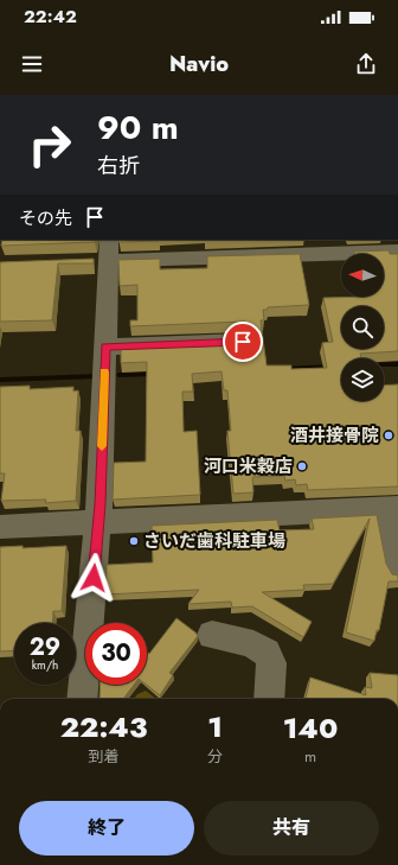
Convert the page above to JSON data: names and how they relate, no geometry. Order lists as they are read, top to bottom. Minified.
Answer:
{"places":["酒井接骨院","河口米穀店","さいだ歯科駐車場"],"north":"left","page":{"status":"22:42","header":"Navio","turn":["90 m","右折"],"then":"その先","speed":"29 km/h","limit":"30","eta":["22:43","到着","1","分","140","m"],"buttons":["終了","共有"]}}
